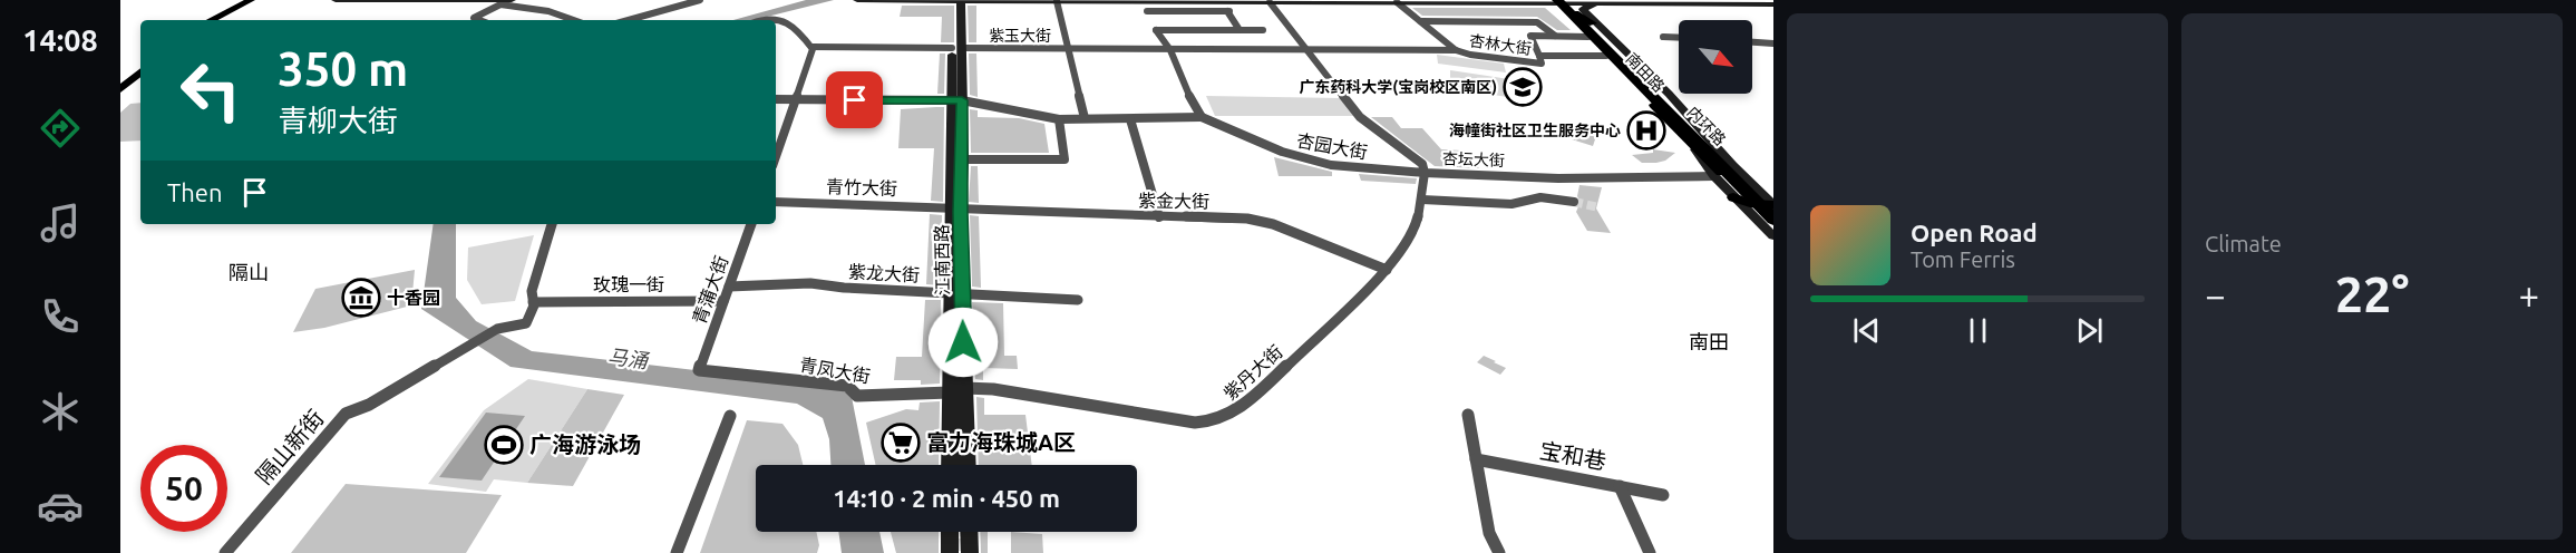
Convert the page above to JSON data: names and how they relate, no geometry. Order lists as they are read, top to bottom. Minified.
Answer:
{"streets":{"highway":["内环路"],"main road":["南田路","江南西路"],"street":["紫玉大街","杏林大街","杏园大街","杏坛大街","青竹大街","紫金大街","紫龙大街","玫瑰一街","青蒲大街","青凤大街","紫丹大街","隔山新街","宝和巷"]},"crossings":[["紫玉大街","江南西路"],["杏林大街","南田路"],["南田路","内环路"],["内环路","杏坛大街"],["杏园大街","杏坛大街"],["杏园大街","紫丹大街"],["杏坛大街","紫丹大街"],["青竹大街","紫金大街"],["青竹大街","江南西路"],["紫金大街","江南西路"],["紫金大街","紫丹大街"],["江南西路","紫龙大街"],["江南西路","青凤大街"],["江南西路","紫丹大街"],["紫龙大街","青蒲大街"],["玫瑰一街","青蒲大街"],["玫瑰一街","隔山新街"],["青蒲大街","青凤大街"],["青凤大街","紫丹大街"]],"districts":["隔山","南田"],"water":["马涌"],"places":{"school or university":["广东药科大学(宝岗校区南区)"],"hospital":["海幢街社区卫生服务中心"],"museum":["十香园"],"supermarket":["富力海珠城A区"],"sports":["广海游泳场"]},"north":"bottom right","page":{"tabs":"14:08","tile":"Climate","turn":["350 m","青柳大街"],"then":"Then","song":["Open Road","Tom Ferris"],"heat":["−","22°","+"],"limit":"50","trip":"14:10 · 2 min · 450 m"}}
